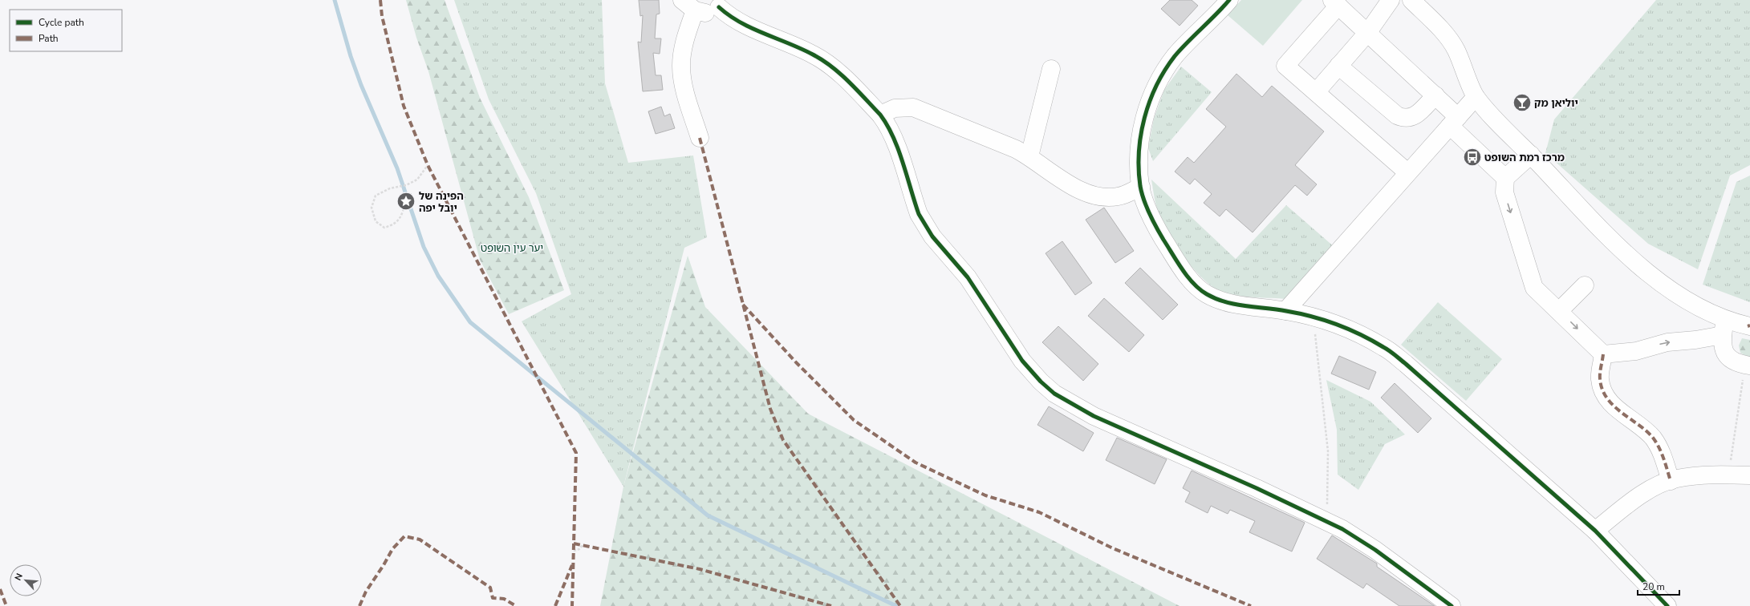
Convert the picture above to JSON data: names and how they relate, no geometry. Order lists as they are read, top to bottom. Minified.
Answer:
{"parks":["יער עין השופט"],"places":{"bar":["יוליאן מק"],"bus stop":["מרכז רמת השופט"],"place":["הפינה של יובל יפה"]},"legend":["Cycle path","Path"],"scale_bar":"20 m","north":"top left"}
